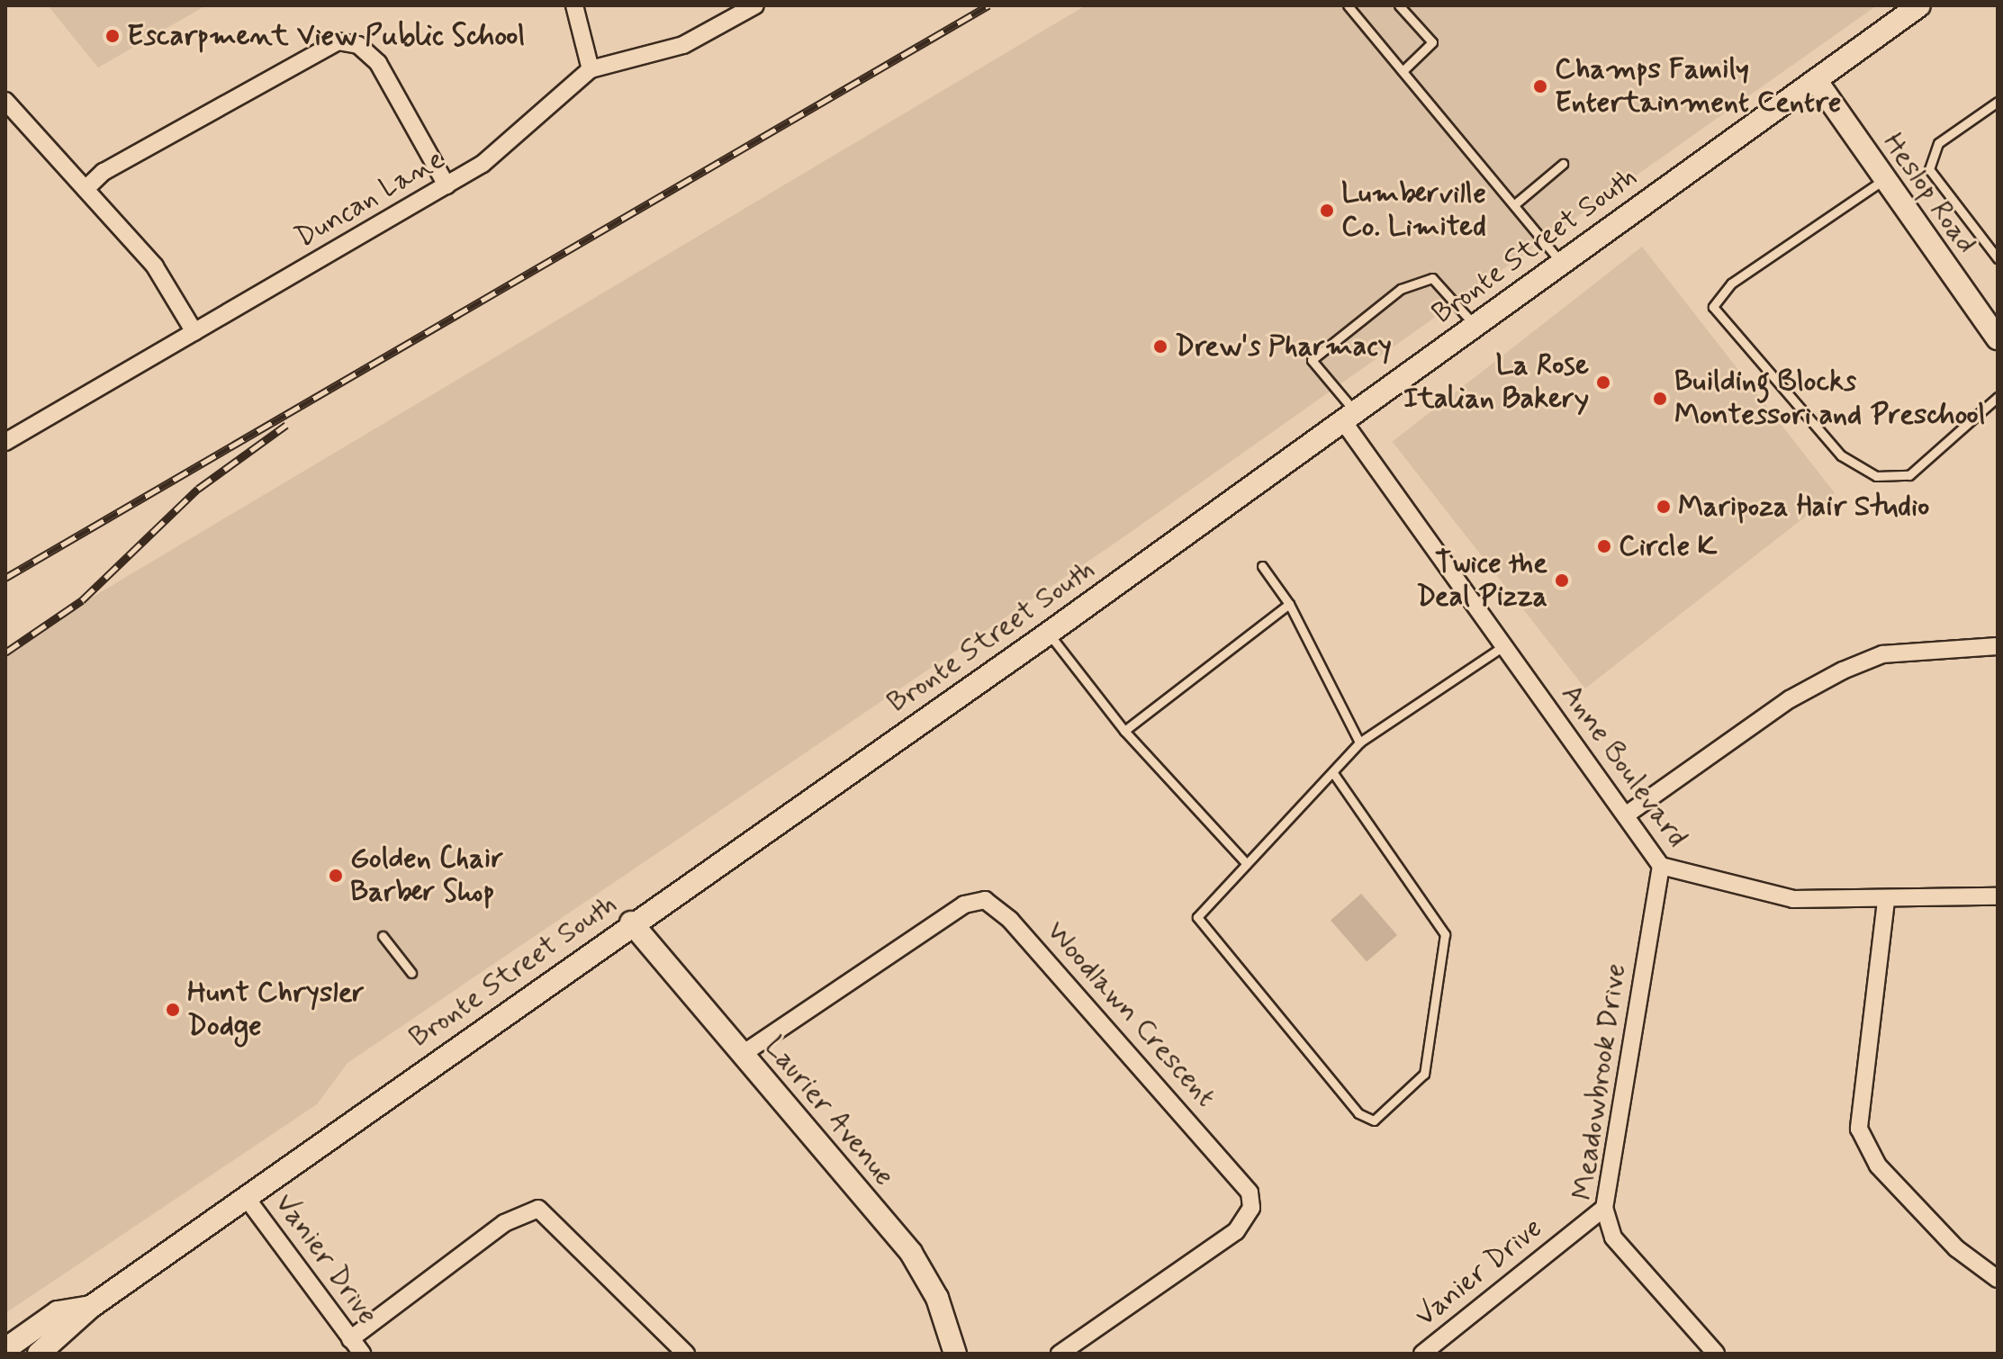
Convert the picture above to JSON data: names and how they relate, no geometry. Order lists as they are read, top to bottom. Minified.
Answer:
{"streets":{"main road":["Heslop Road","Bronte Street South","Laurier Avenue"],"street":["Duncan Lane","Anne Boulevard","Woodlawn Crescent","Meadowbrook Drive","Vanier Drive"]},"crossings":[["Heslop Road","Bronte Street South"],["Bronte Street South","Anne Boulevard"],["Bronte Street South","Laurier Avenue"],["Bronte Street South","Vanier Drive"],["Anne Boulevard","Meadowbrook Drive"],["Woodlawn Crescent","Laurier Avenue"],["Meadowbrook Drive","Vanier Drive"]],"places":["Escarpment View Public School","Champs Family Entertainment Centre","Lumberville Co. Limited","Drew's Pharmacy","La Rose Italian Bakery","Building Blocks Montessori and Preschool","Maripoza Hair Studio","Circle K","Twice the Deal Pizza","Golden Chair Barber Shop","Hunt Chrysler Dodge"]}
